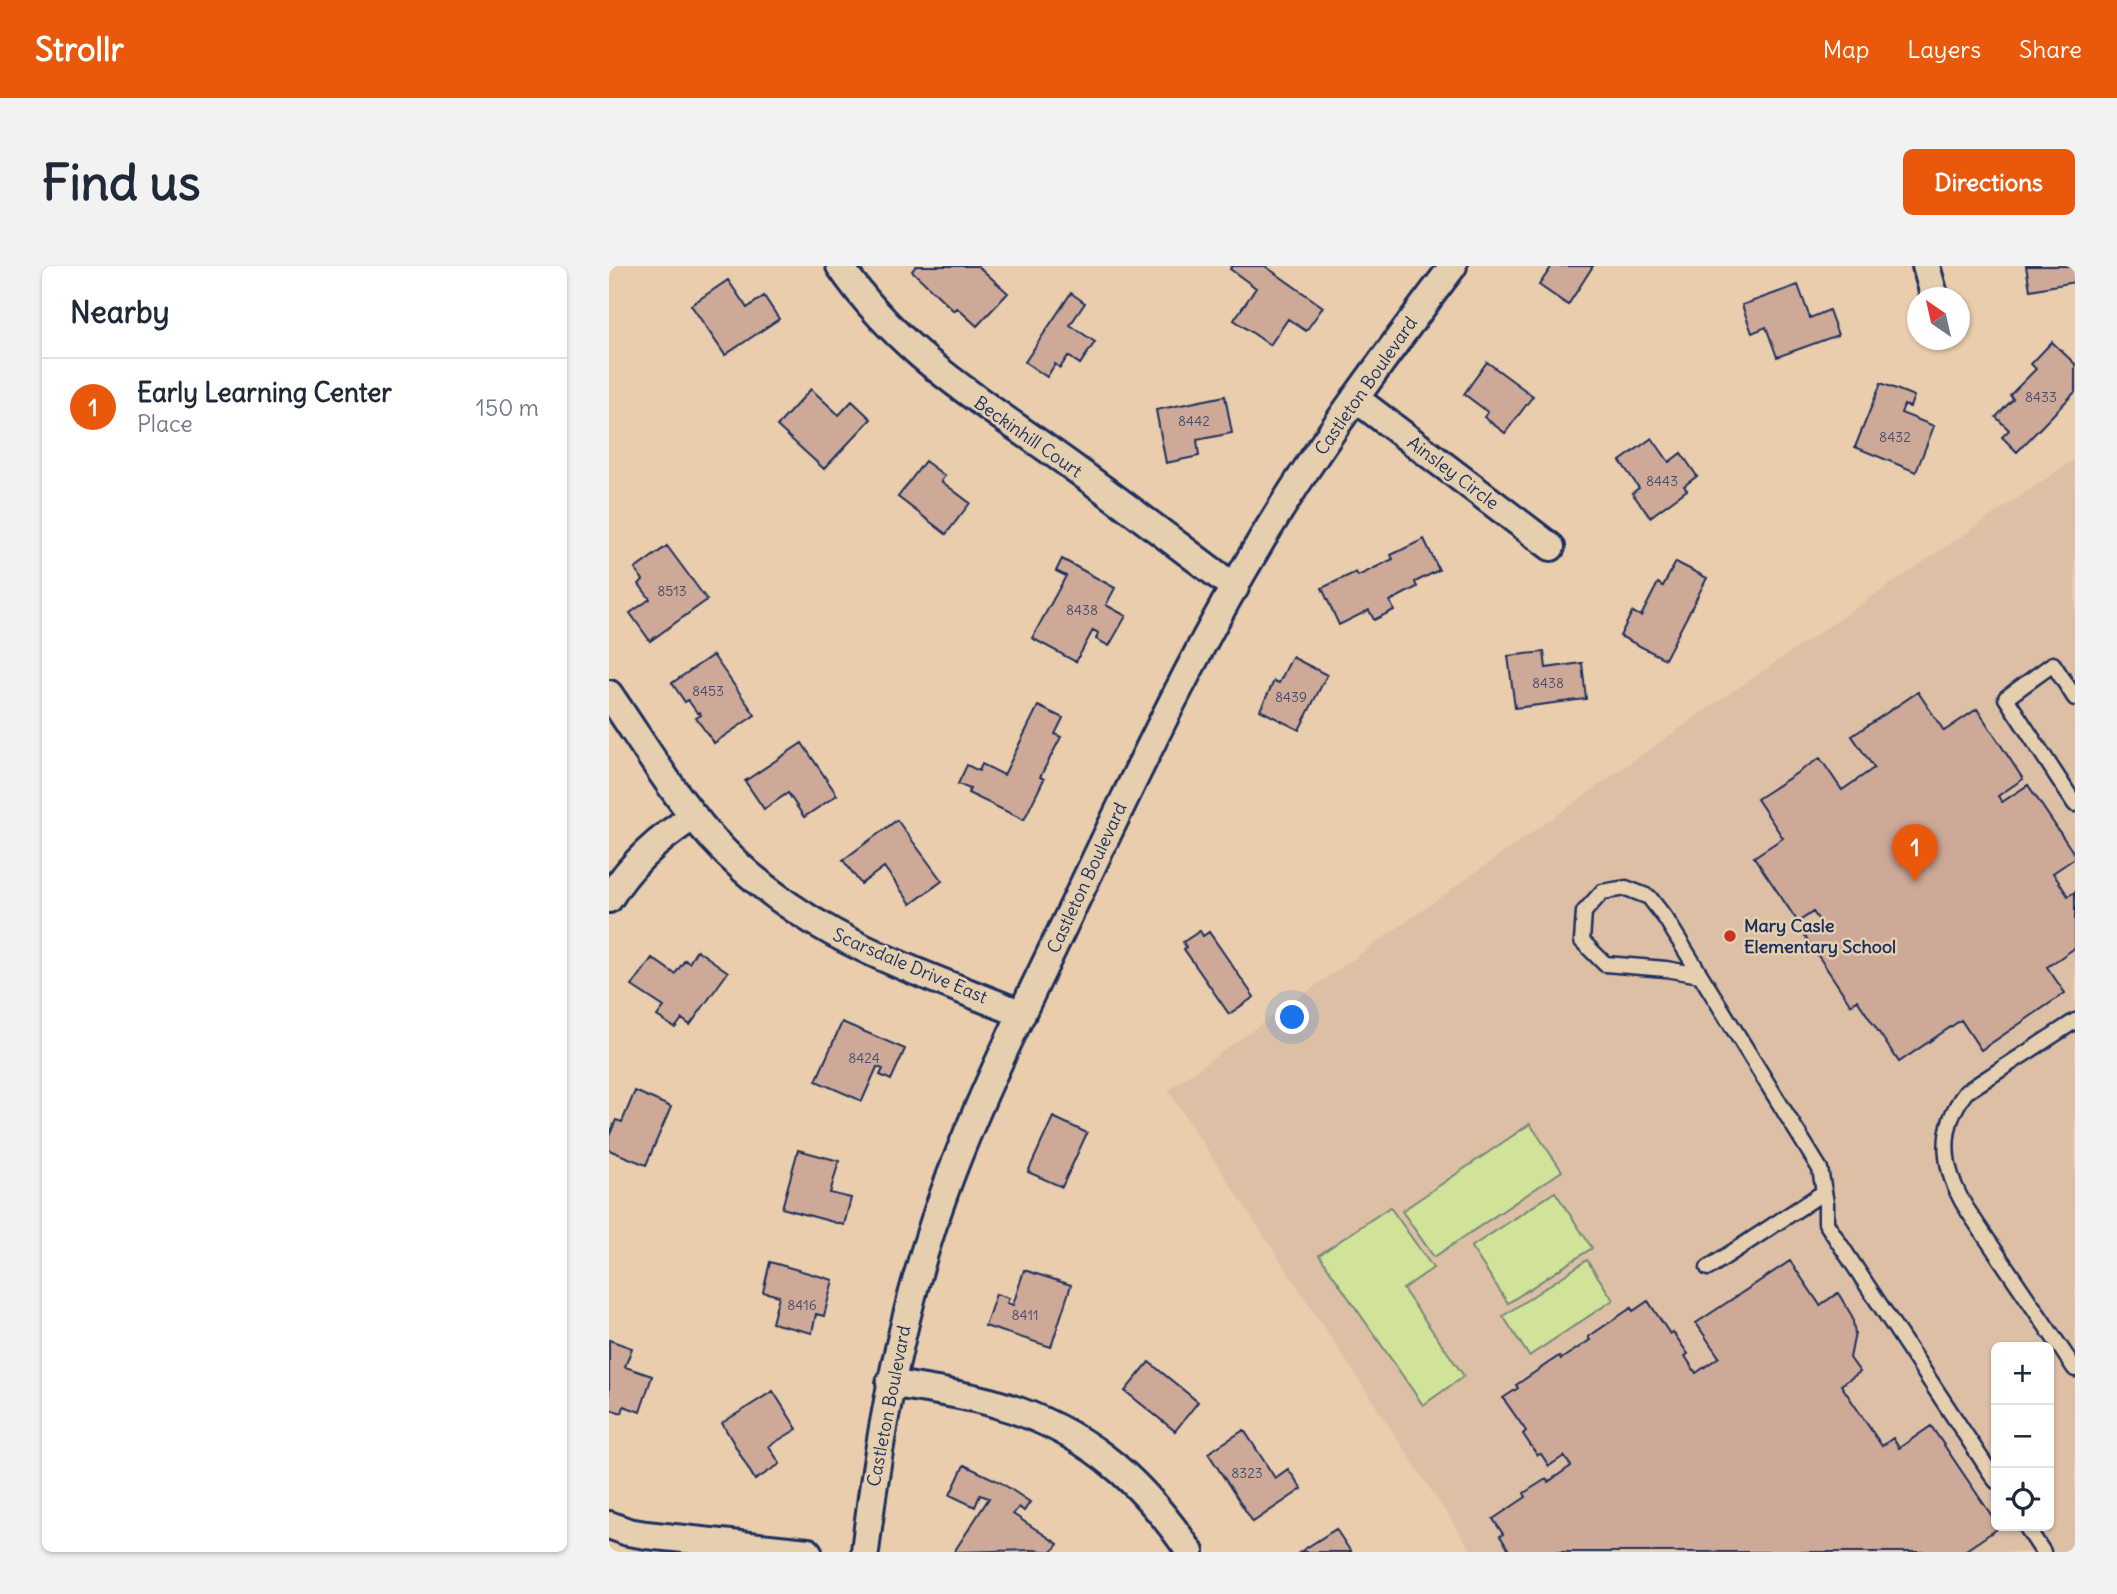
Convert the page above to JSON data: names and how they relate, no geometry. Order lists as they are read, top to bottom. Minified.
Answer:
{"streets":{"street":["Castleton Boulevard","Beckinhill Court","Ainsley Circle","Scarsdale Drive East"]},"crossings":[["Castleton Boulevard","Beckinhill Court"],["Castleton Boulevard","Ainsley Circle"],["Castleton Boulevard","Scarsdale Drive East"]],"places":["Mary Casle Elementary School"],"house_numbers":["8433","8442","8432","8443","8513","8438","8438","8453","8439","8424","8416","8411","8323"],"north":"top left","page":{"header":"Strollr","nav":["Map","Layers","Share"],"buttons":"Directions","title":"Find us","heading":"Nearby","list":[{"mark":"1","name":"Early Learning Center","note":"Place","value":"150 m"}],"pins":"1","map_buttons":["+","−"]}}
